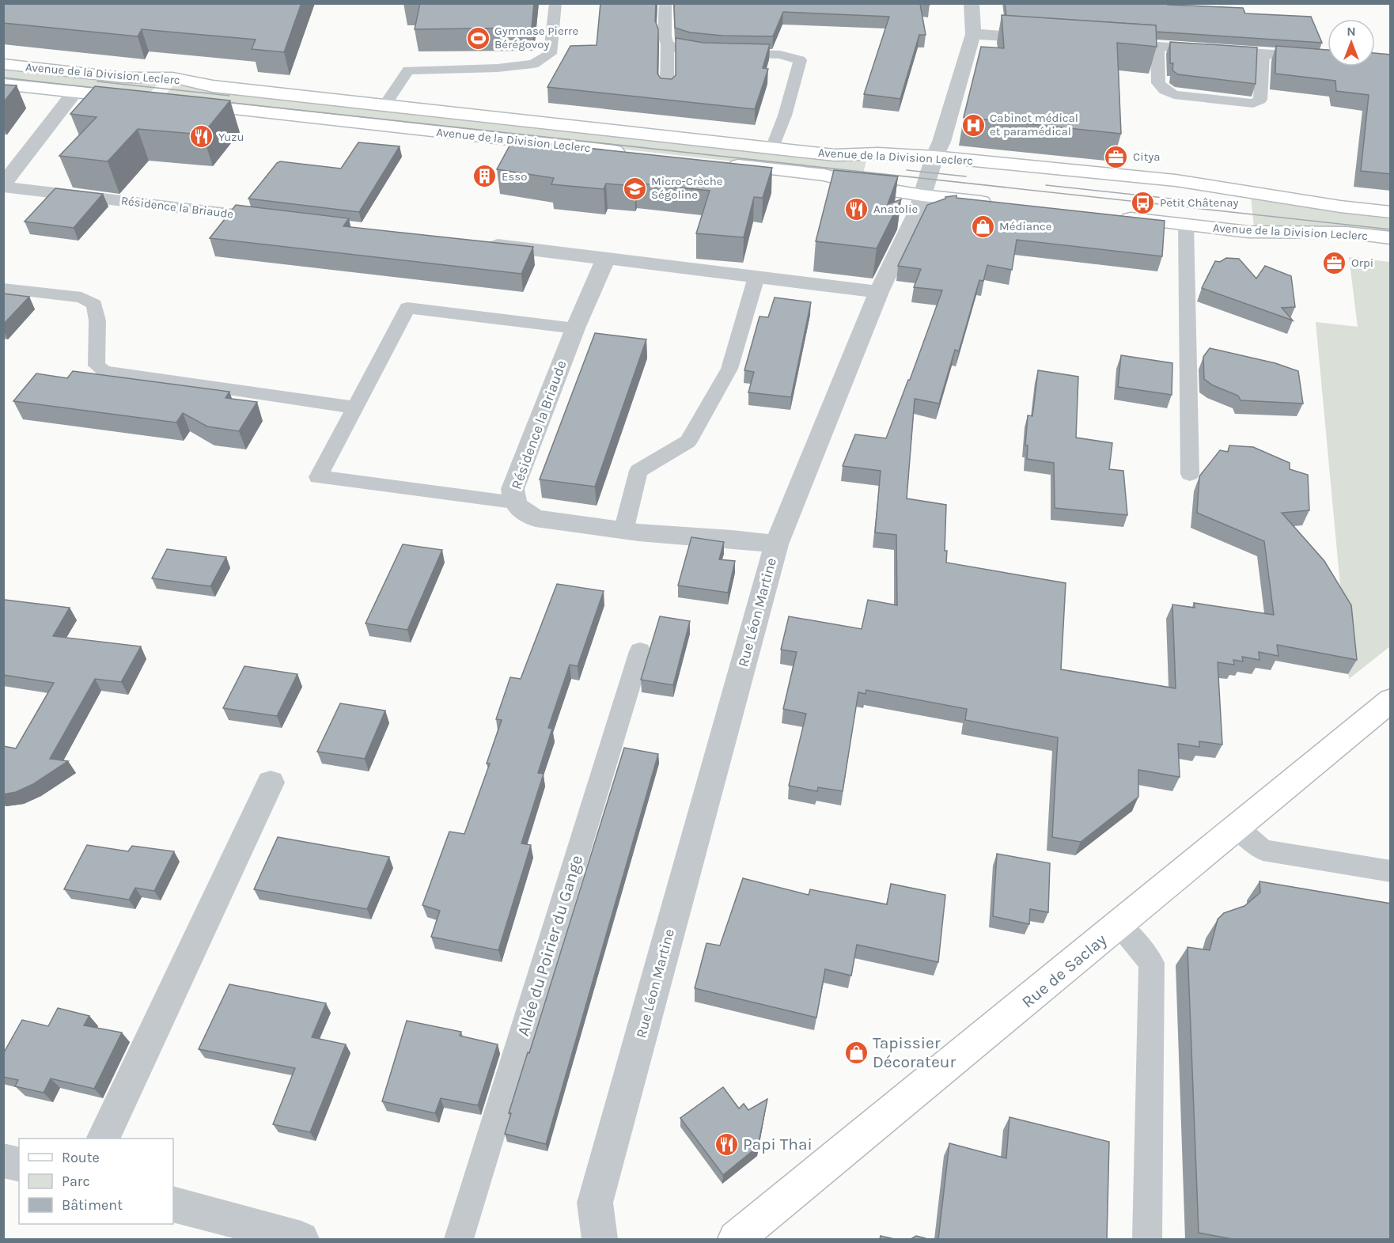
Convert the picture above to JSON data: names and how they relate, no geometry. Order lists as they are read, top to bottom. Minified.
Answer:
{"streets":{"main road":["Avenue de la Division Leclerc","Rue de Saclay"],"street":["Résidence la Briaude","Rue Léon Martine"],"lane":["Allée du Poirier du Gange"]},"crossings":[["Avenue de la Division Leclerc","Rue Léon Martine"],["Résidence la Briaude","Rue Léon Martine"]],"places":{"sports":["Gymnase Pierre Bérégovoy"],"hospital":["Cabinet médical et paramédical"],"restaurant":["Yuzu","Anatolie","Papi Thai"],"office":["Citya","Orpi"],"building":["Esso"],"school or university":["Micro-Crèche Ségoline"],"bus stop":["Petit Châtenay"],"shop":["Médiance","Tapissier Décorateur"]},"legend":["Route","Parc","Bâtiment"],"north":"top"}
